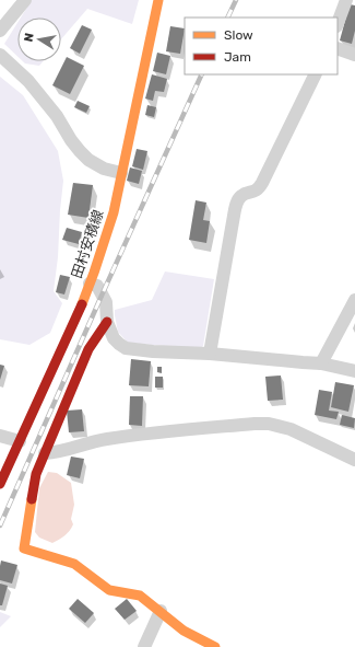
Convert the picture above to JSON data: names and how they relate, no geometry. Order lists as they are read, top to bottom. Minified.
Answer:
{"streets":{"main road":["田村安積線"]},"legend":["Slow","Jam"],"north":"left"}
